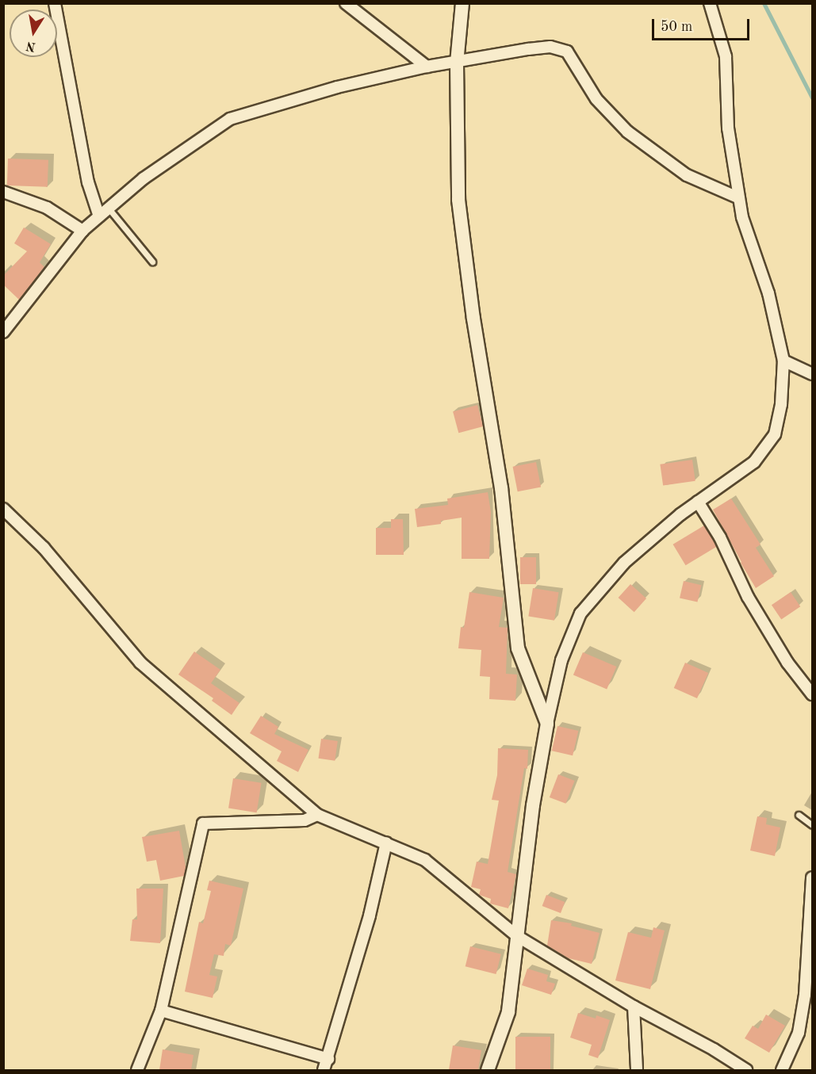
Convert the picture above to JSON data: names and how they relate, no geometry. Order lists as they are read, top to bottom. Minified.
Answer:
{"scale_bar":"50 m","north":"bottom"}
